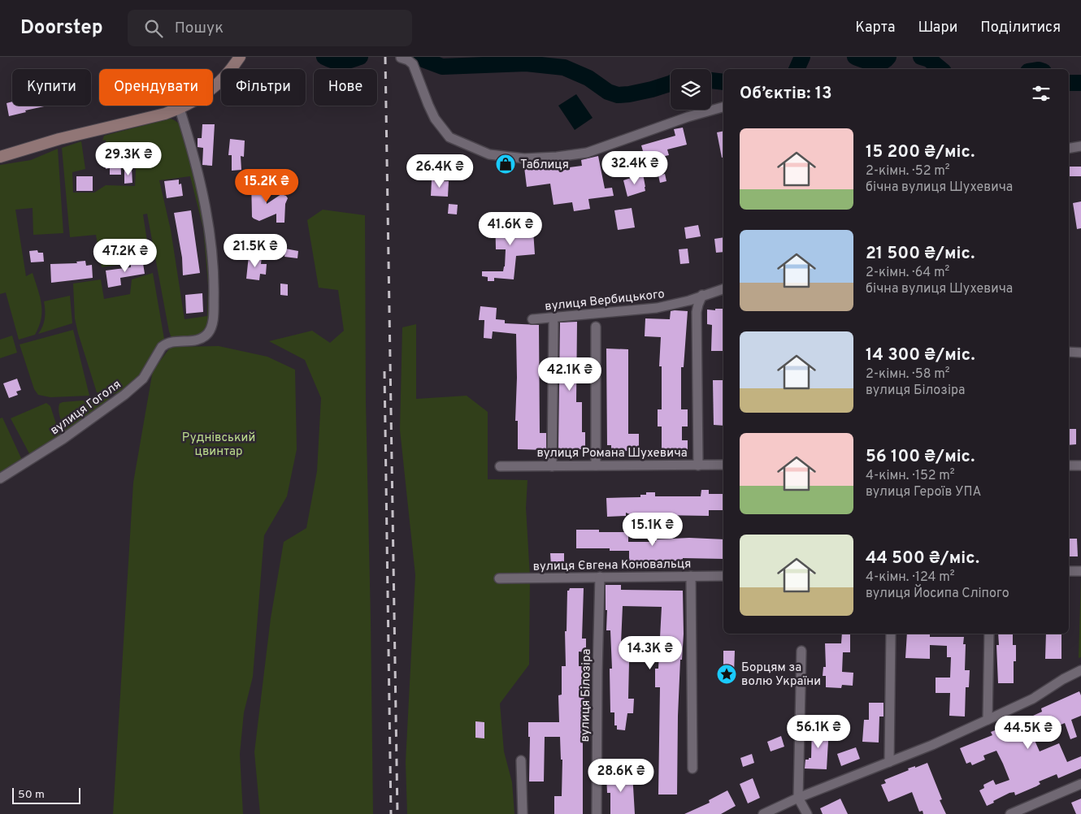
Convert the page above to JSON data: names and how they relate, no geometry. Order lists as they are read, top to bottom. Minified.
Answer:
{"streets":{"street":["вулиця Вербицького","вулиця Гоголя","вулиця Романа Шухевича","вулиця Євгена Коновальця","вулиця Білозіра"]},"crossings":[["вулиця Євгена Коновальця","вулиця Білозіра"]],"parks":["Руднівський цвинтар"],"places":{"shop":["Таблиця"],"place":["Борцям за волю України"]},"scale_bar":"50 m","page":{"header":"Doorstep","search":"Пошук","nav":["Карта","Шари","Поділитися"],"chip":["Купити","Орендувати","Фільтри","Нове"],"heading":"Об’єктів: 13","list":[{"name":"15 200 ₴/міс.","note":"2-кімн. · 52 m² · бічна вулиця Шухевича"},{"name":"21 500 ₴/міс.","note":"2-кімн. · 64 m² · бічна вулиця Шухевича"},{"name":"14 300 ₴/міс.","note":"2-кімн. · 58 m² · вулиця Білозіра"},{"name":"56 100 ₴/міс.","note":"4-кімн. · 152 m² · вулиця Героїв УПА"},{"name":"44 500 ₴/міс.","note":"4-кімн. · 124 m² · вулиця Йосипа Сліпого"}],"price":["29.3K ₴","32.4K ₴","26.4K ₴","15.2K ₴","41.6K ₴","21.5K ₴","47.2K ₴","42.1K ₴","15.1K ₴","14.3K ₴","56.1K ₴","44.5K ₴","28.6K ₴"],"scale":"50 m"}}
